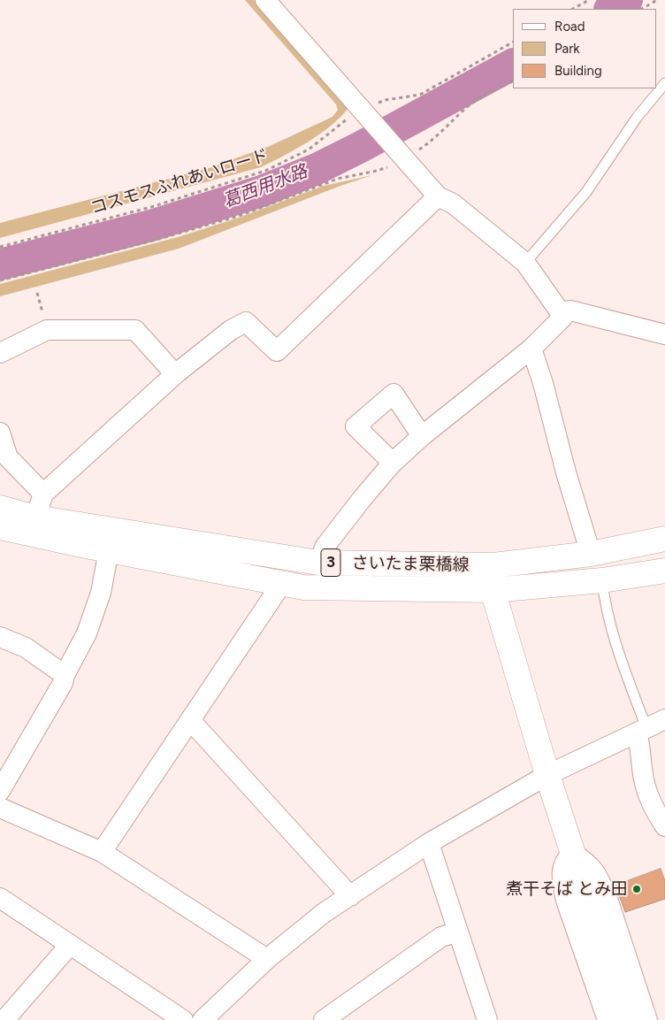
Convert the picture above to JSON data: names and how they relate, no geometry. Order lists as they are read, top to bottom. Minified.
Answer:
{"streets":{"main road":["3","さいたま栗橋線"],"path":["コスモスふれあいロード"]},"water":["葛西用水路"],"places":["煮干そば とみ田"],"legend":["Road","Park","Building"]}
